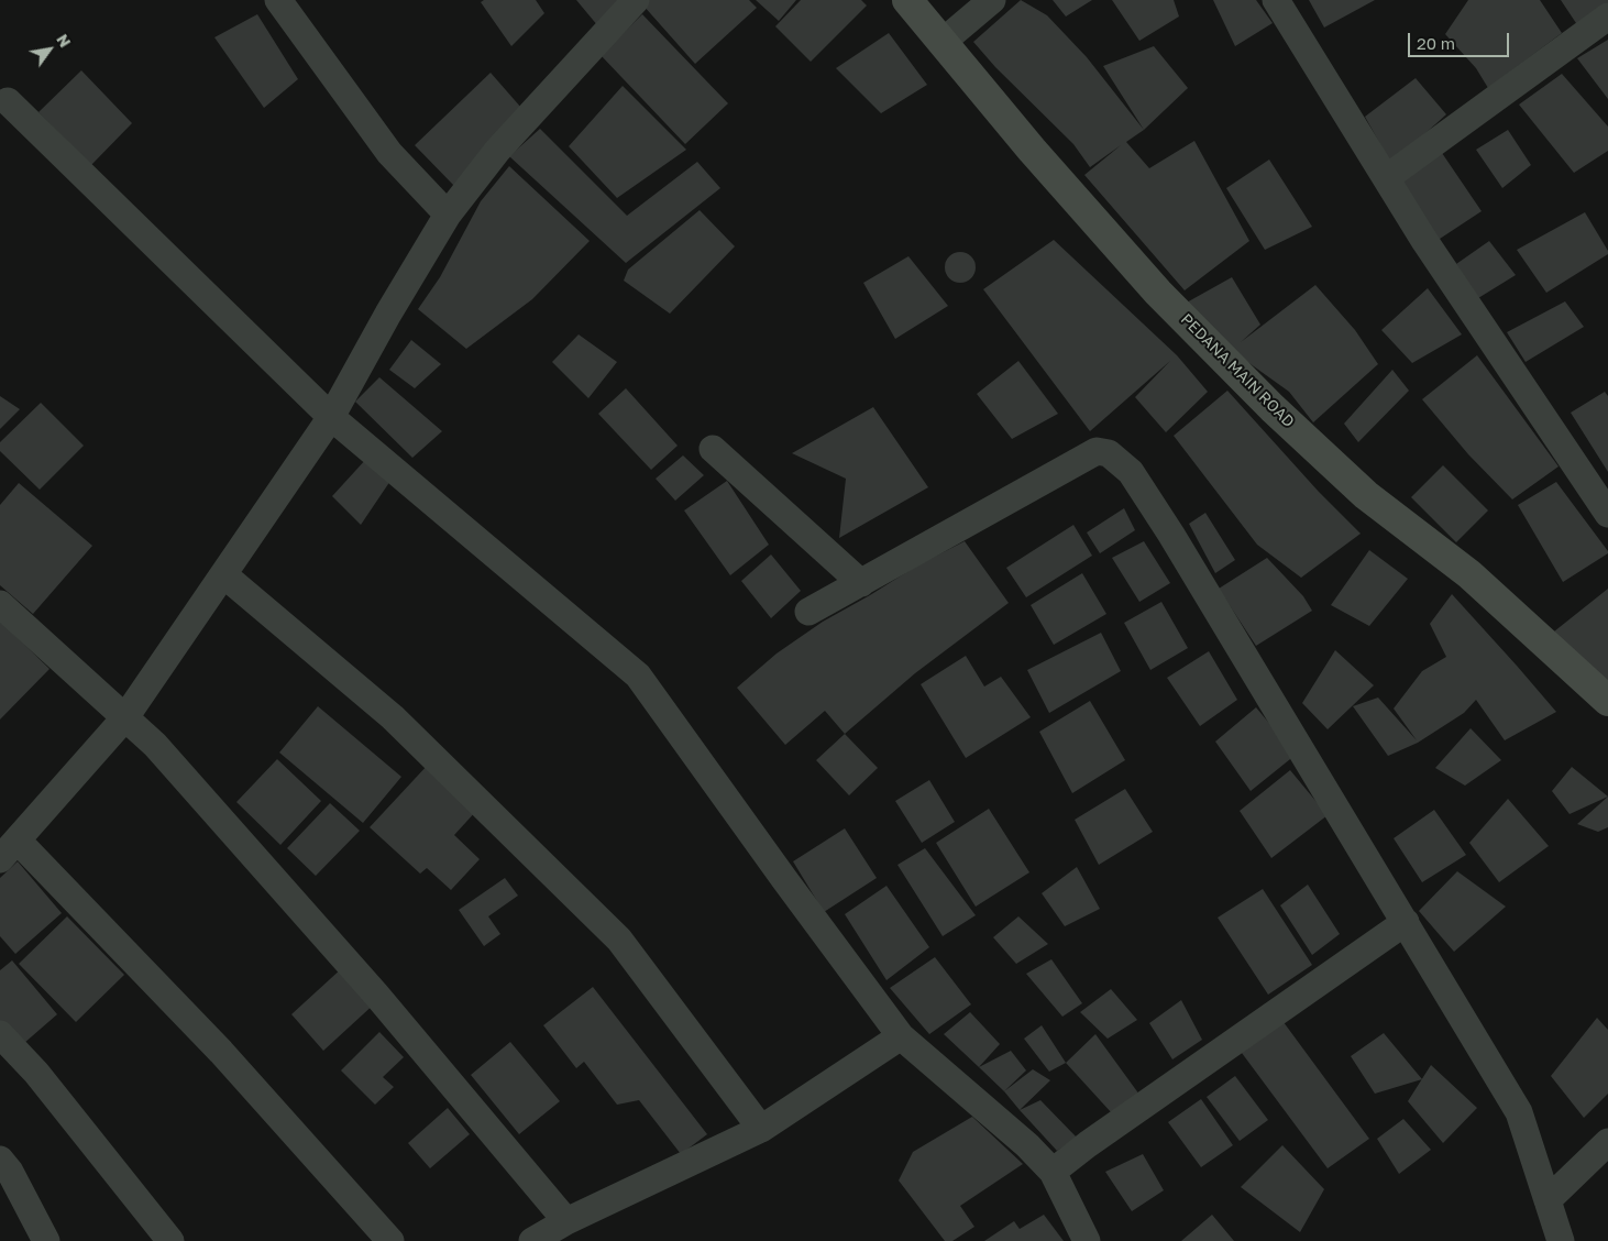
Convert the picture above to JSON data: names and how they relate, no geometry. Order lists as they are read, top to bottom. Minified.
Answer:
{"streets":{"main road":["PEDANA MAIN ROAD"]},"scale_bar":"20 m","north":"top right"}
